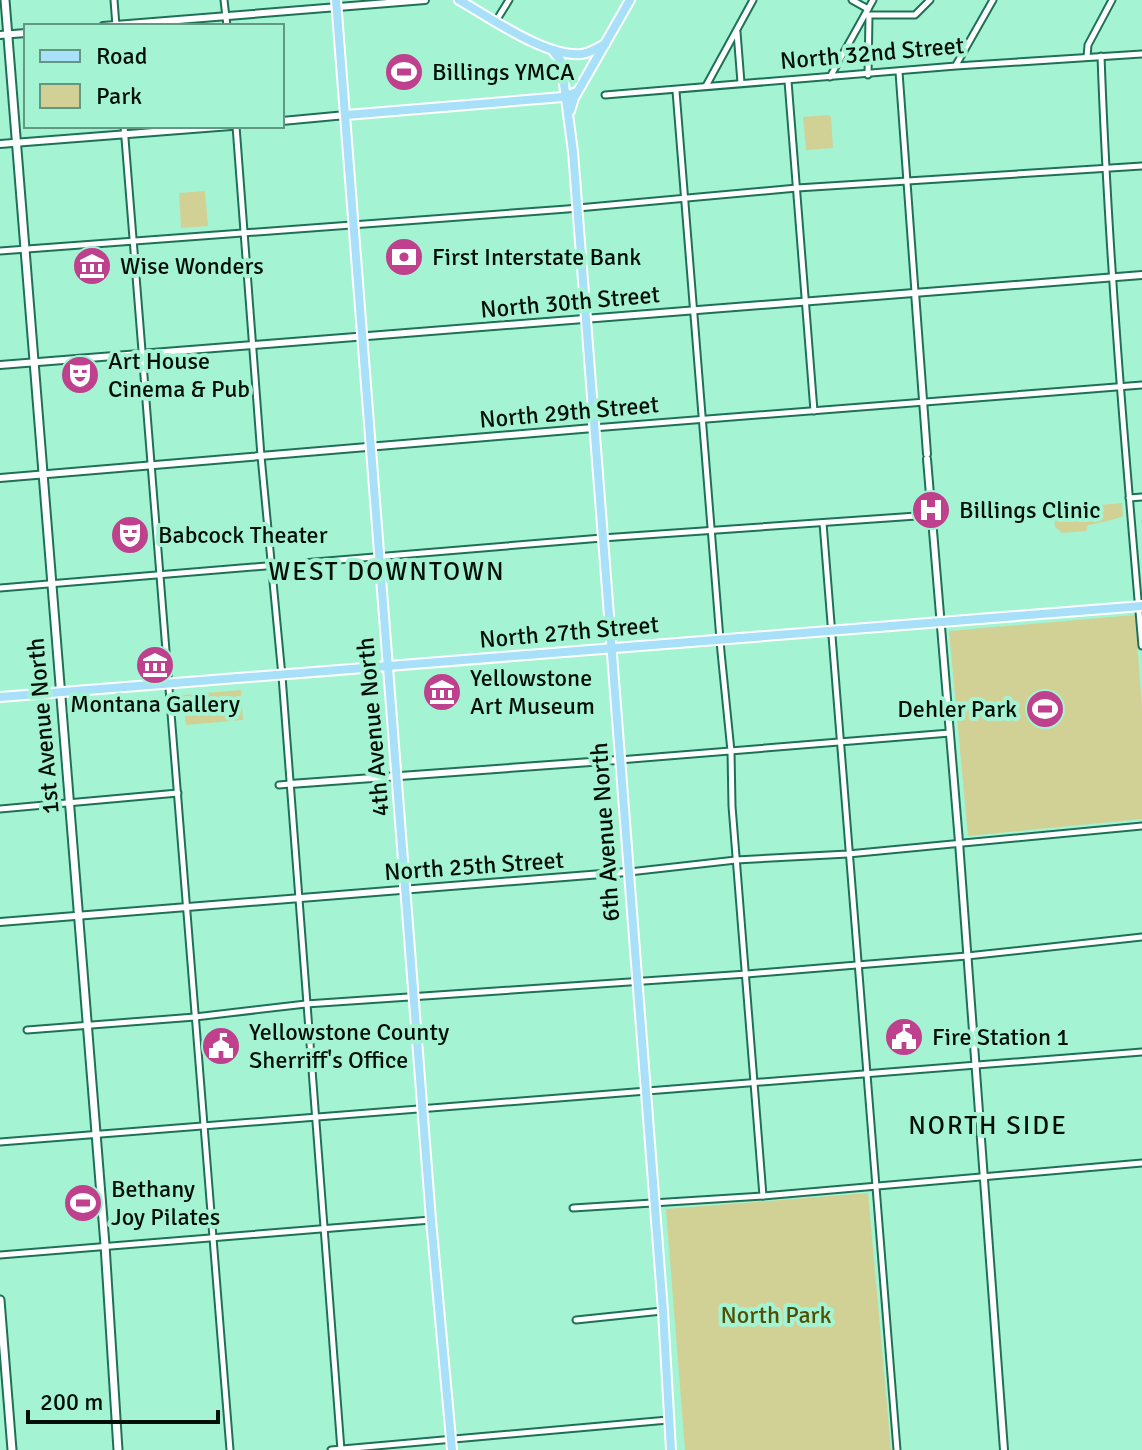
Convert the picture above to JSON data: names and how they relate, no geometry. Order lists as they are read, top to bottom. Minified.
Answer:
{"streets":{"main road":["North 27th Street","1st Avenue North","4th Avenue North","6th Avenue North"],"street":["North 32nd Street","North 30th Street","North 29th Street","North 25th Street"]},"crossings":[["North 30th Street","1st Avenue North"],["North 30th Street","4th Avenue North"],["North 30th Street","6th Avenue North"],["North 29th Street","1st Avenue North"],["North 29th Street","4th Avenue North"],["North 29th Street","6th Avenue North"],["North 27th Street","1st Avenue North"],["North 27th Street","4th Avenue North"],["North 27th Street","6th Avenue North"],["1st Avenue North","North 25th Street"],["4th Avenue North","North 25th Street"],["6th Avenue North","North 25th Street"]],"districts":["WEST DOWNTOWN","NORTH SIDE"],"parks":["North Park"],"places":{"sports":["Billings YMCA","Dehler Park","Bethany Joy Pilates"],"bank":["First Interstate Bank"],"museum":["Wise Wonders","Montana Gallery","Yellowstone Art Museum"],"theatre":["Art House Cinema & Pub","Babcock Theater"],"hospital":["Billings Clinic"],"public building":["Fire Station 1","Yellowstone County Sherriff's Office"]},"legend":["Road","Park"],"scale_bar":"200 m"}
